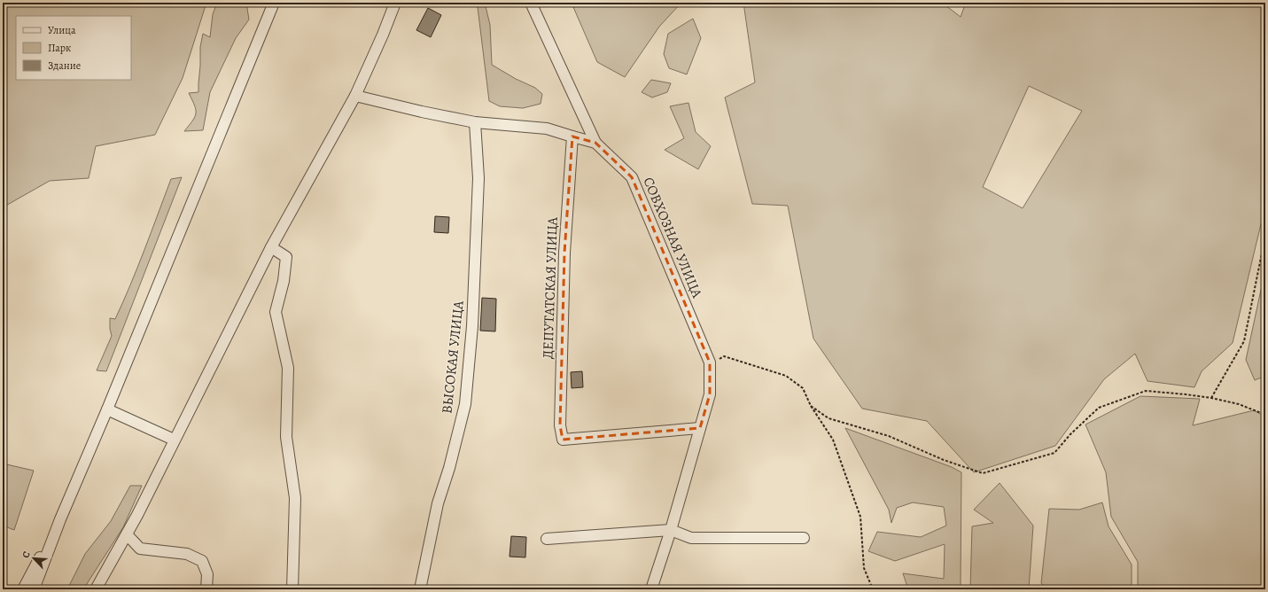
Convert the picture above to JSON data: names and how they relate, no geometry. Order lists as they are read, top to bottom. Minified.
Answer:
{"streets":{"street":["СОВХОЗНАЯ УЛИЦА","ДЕПУТАТСКАЯ УЛИЦА","ВЫСОКАЯ УЛИЦА"]},"crossings":[["СОВХОЗНАЯ УЛИЦА","ДЕПУТАТСКАЯ УЛИЦА"],["СОВХОЗНАЯ УЛИЦА","ВЫСОКАЯ УЛИЦА"]],"legend":["Улица","Парк","Здание"],"north":"top left"}
